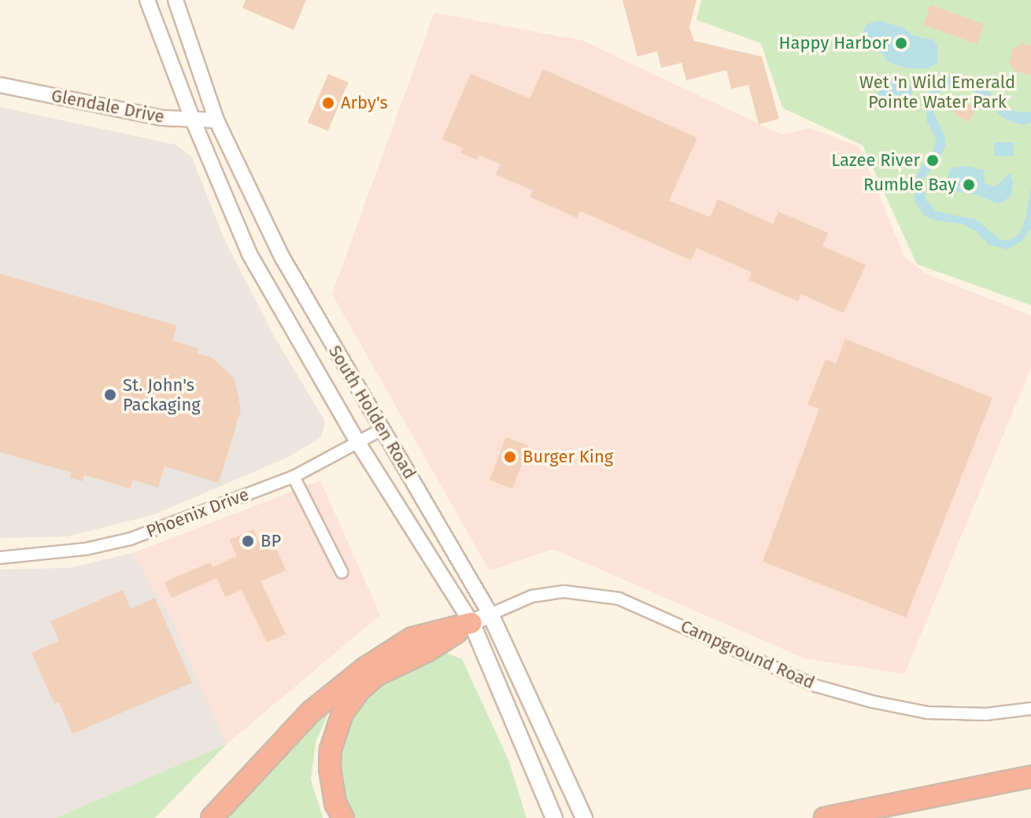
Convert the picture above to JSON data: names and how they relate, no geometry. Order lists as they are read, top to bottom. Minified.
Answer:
{"streets":{"main road":["South Holden Road"],"street":["Glendale Drive","Phoenix Drive","Campground Road"]},"crossings":[["Glendale Drive","South Holden Road"],["South Holden Road","Phoenix Drive"],["South Holden Road","Campground Road"]],"parks":["Wet 'n Wild Emerald Pointe Water Park"],"places":["Happy Harbor","Arby's","Lazee River","Rumble Bay","St. John's Packaging","Burger King","BP"]}
